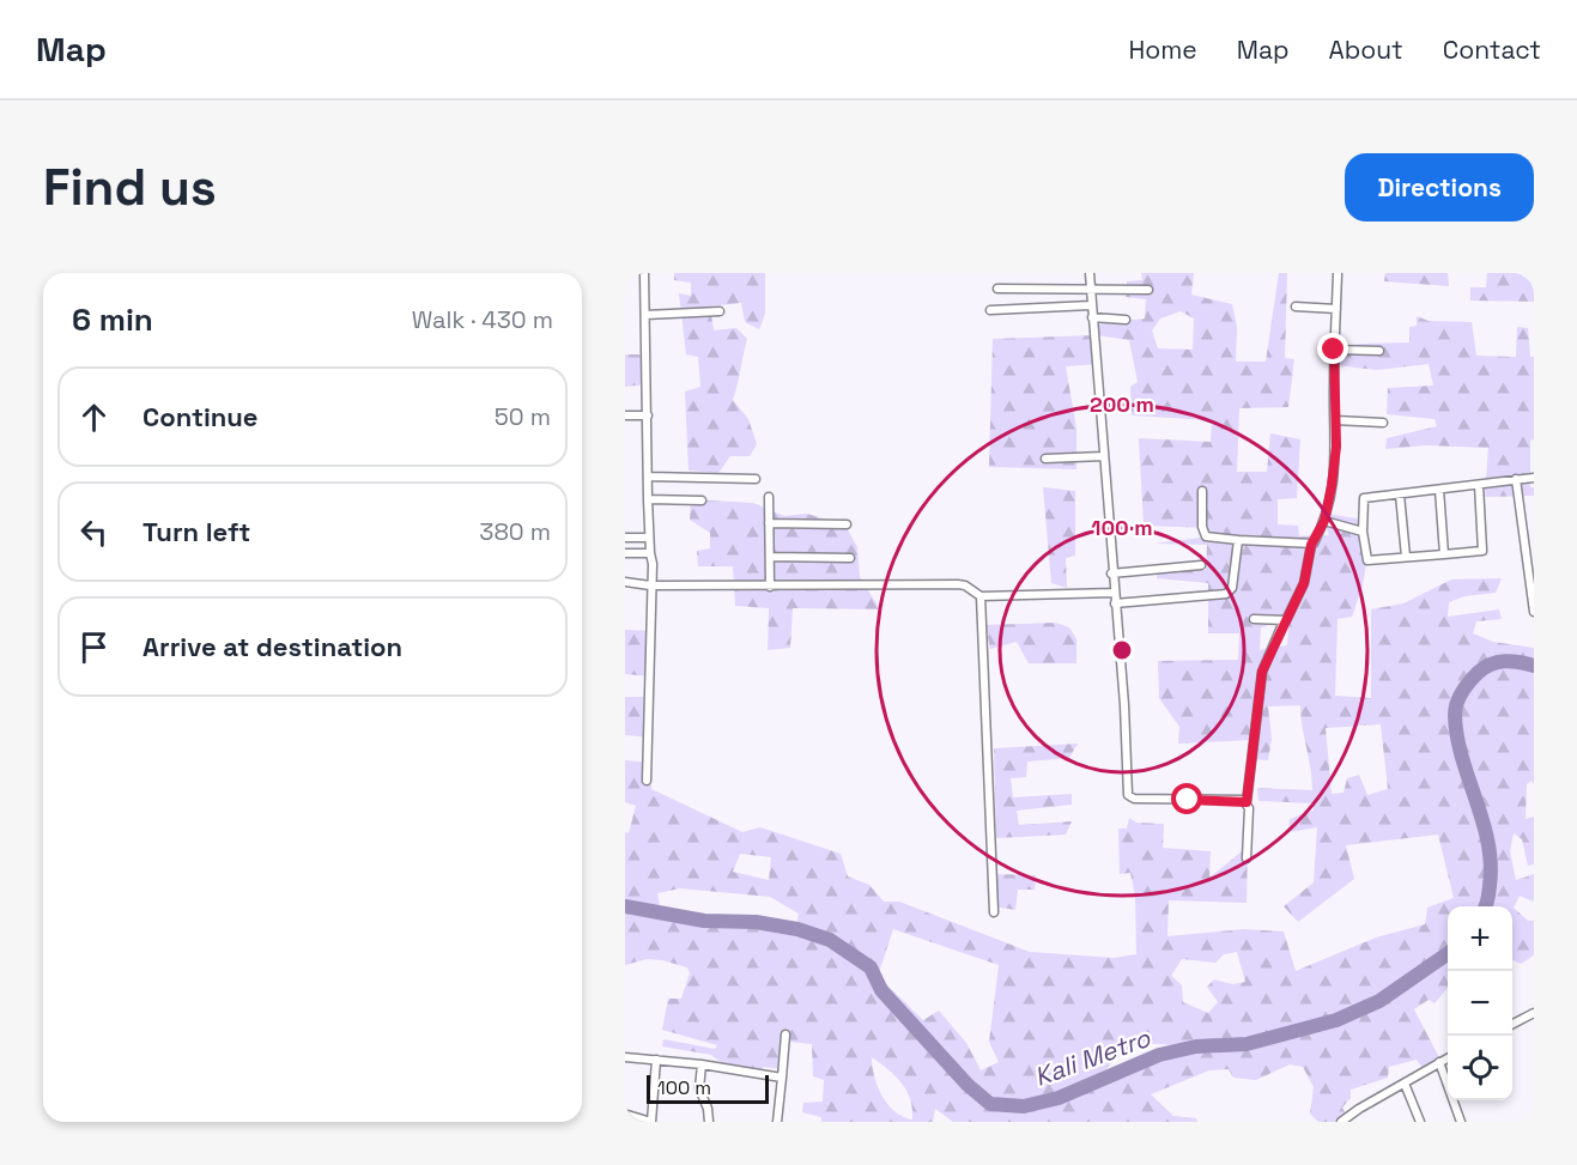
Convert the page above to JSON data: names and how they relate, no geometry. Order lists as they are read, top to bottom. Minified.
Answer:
{"water":["Kali Metro"],"scale_bar":"100 m","page":{"header":"Map","nav":["Home","Map","About","Contact"],"buttons":"Directions","title":"Find us","heading":["6 min","Walk · 430 m"],"list":[["Continue","50 m"],["Turn left","380 m"],"Arrive at destination"],"map_buttons":["+","−"],"scale":"100 m"},"rings":["200 m","100 m"]}
